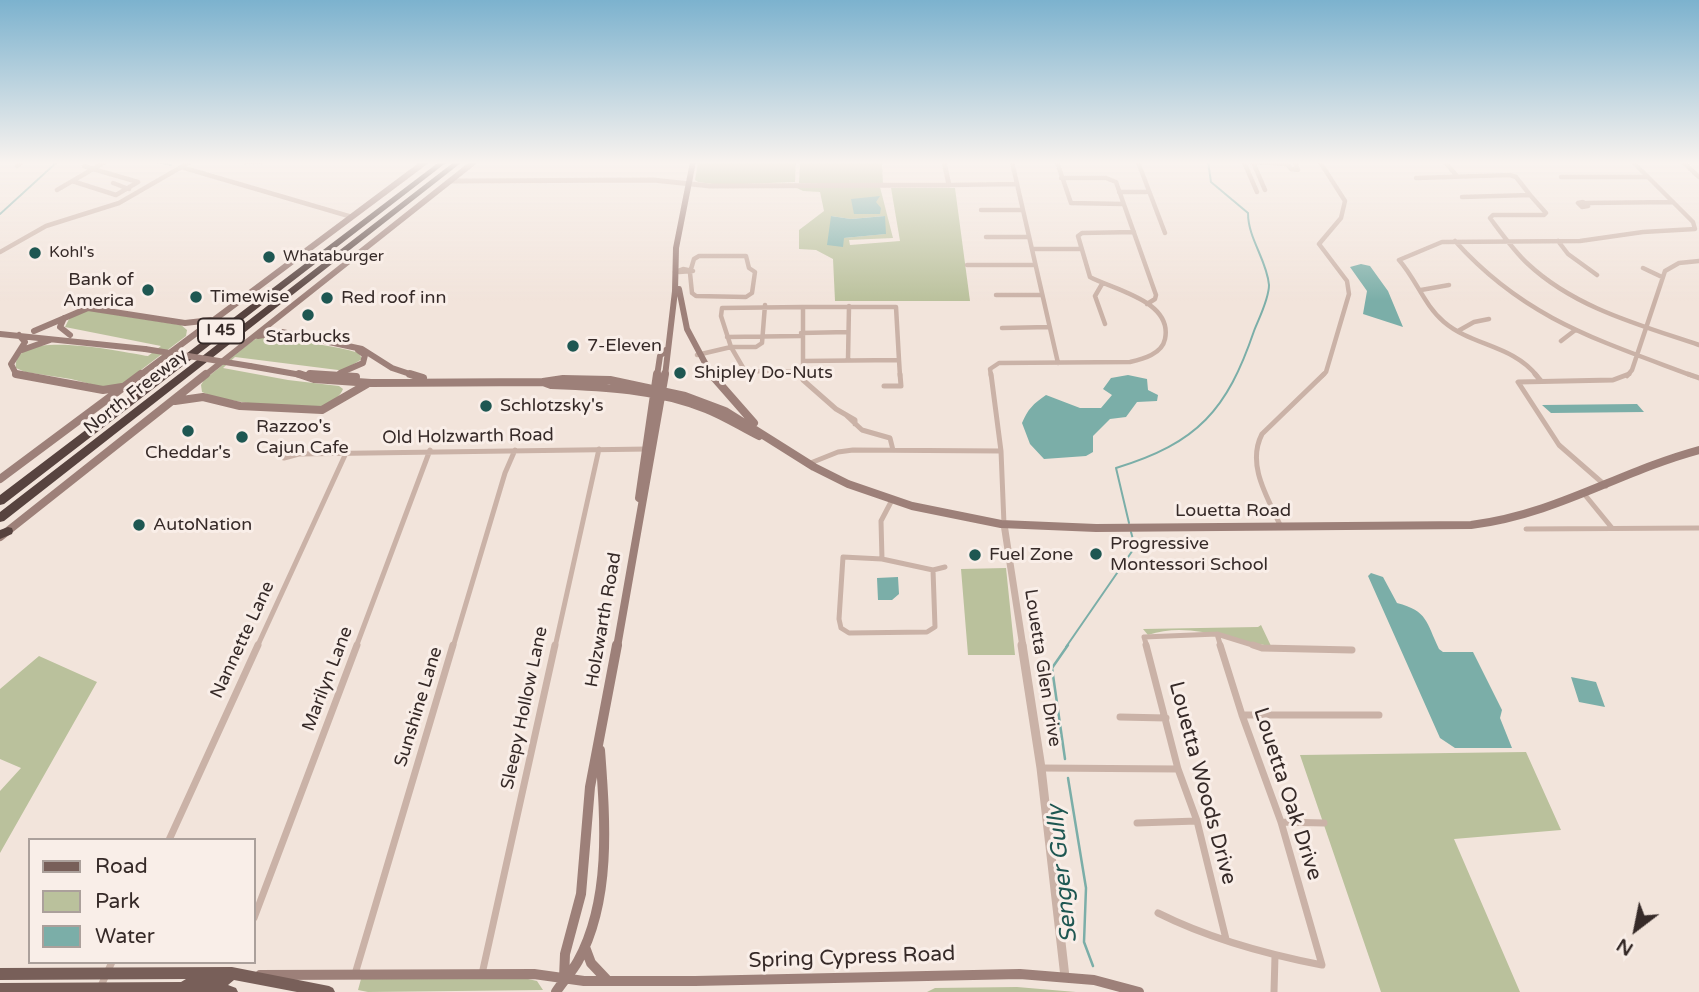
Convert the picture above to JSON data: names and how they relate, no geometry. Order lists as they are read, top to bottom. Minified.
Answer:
{"streets":{"highway":["I 45","North Freeway"],"main road":["Louetta Road","Holzwarth Road","Spring Cypress Road"],"street":["Old Holzwarth Road","Nannette Lane","Louetta Glen Drive","Marilyn Lane","Sunshine Lane","Sleepy Hollow Lane","Louetta Woods Drive","Louetta Oak Drive"]},"crossings":[["Old Holzwarth Road","Holzwarth Road"],["Old Holzwarth Road","Nannette Lane"],["Old Holzwarth Road","Marilyn Lane"],["Old Holzwarth Road","Sunshine Lane"],["Old Holzwarth Road","Sleepy Hollow Lane"],["Louetta Road","Holzwarth Road"],["Louetta Road","Louetta Glen Drive"],["Holzwarth Road","Spring Cypress Road"],["Louetta Glen Drive","Spring Cypress Road"],["Sunshine Lane","Spring Cypress Road"],["Sleepy Hollow Lane","Spring Cypress Road"],["Louetta Woods Drive","Louetta Oak Drive"]],"water":["Senger Gully"],"places":["Kohl's","Whataburger","Bank of America","Timewise","Red roof inn","Starbucks","7-Eleven","Shipley Do-Nuts","Schlotzsky's","Cheddar's","Razzoo's Cajun Cafe","AutoNation","Progressive Montessori School","Fuel Zone"],"legend":["Road","Park","Water"],"north":"bottom left"}
